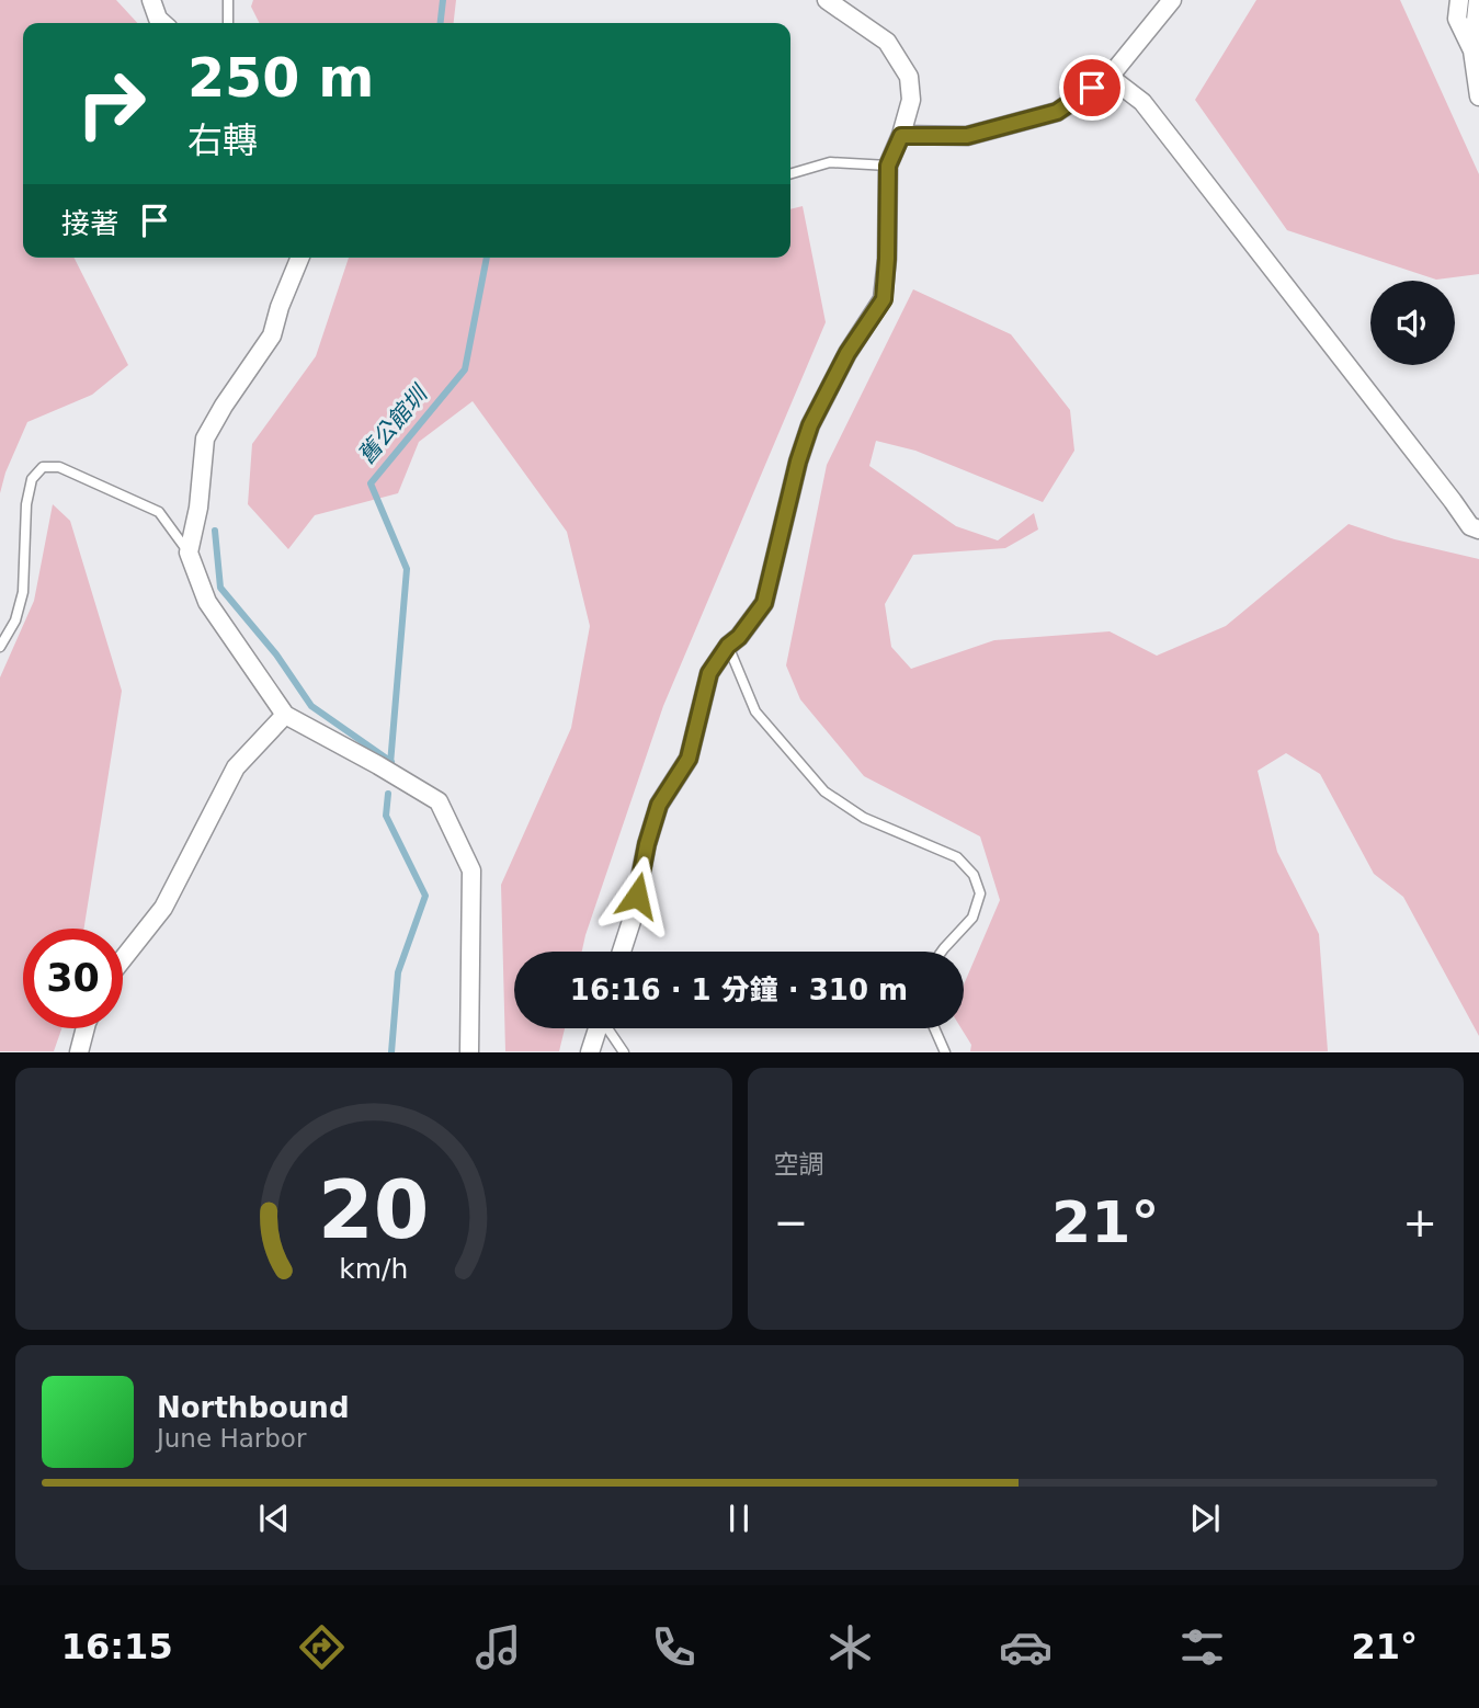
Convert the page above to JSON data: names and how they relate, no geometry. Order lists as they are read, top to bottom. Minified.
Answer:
{"water":["舊公館圳"],"page":{"turn":["250 m","右轉"],"then":"接著","limit":"30","trip":"16:16 · 1 分鐘 · 310 m","tile":"空調","heat":["−","21°","+"],"song":["Northbound","June Harbor"],"tabs":["16:15","21°"],"gauge":["20","km/h"]}}
